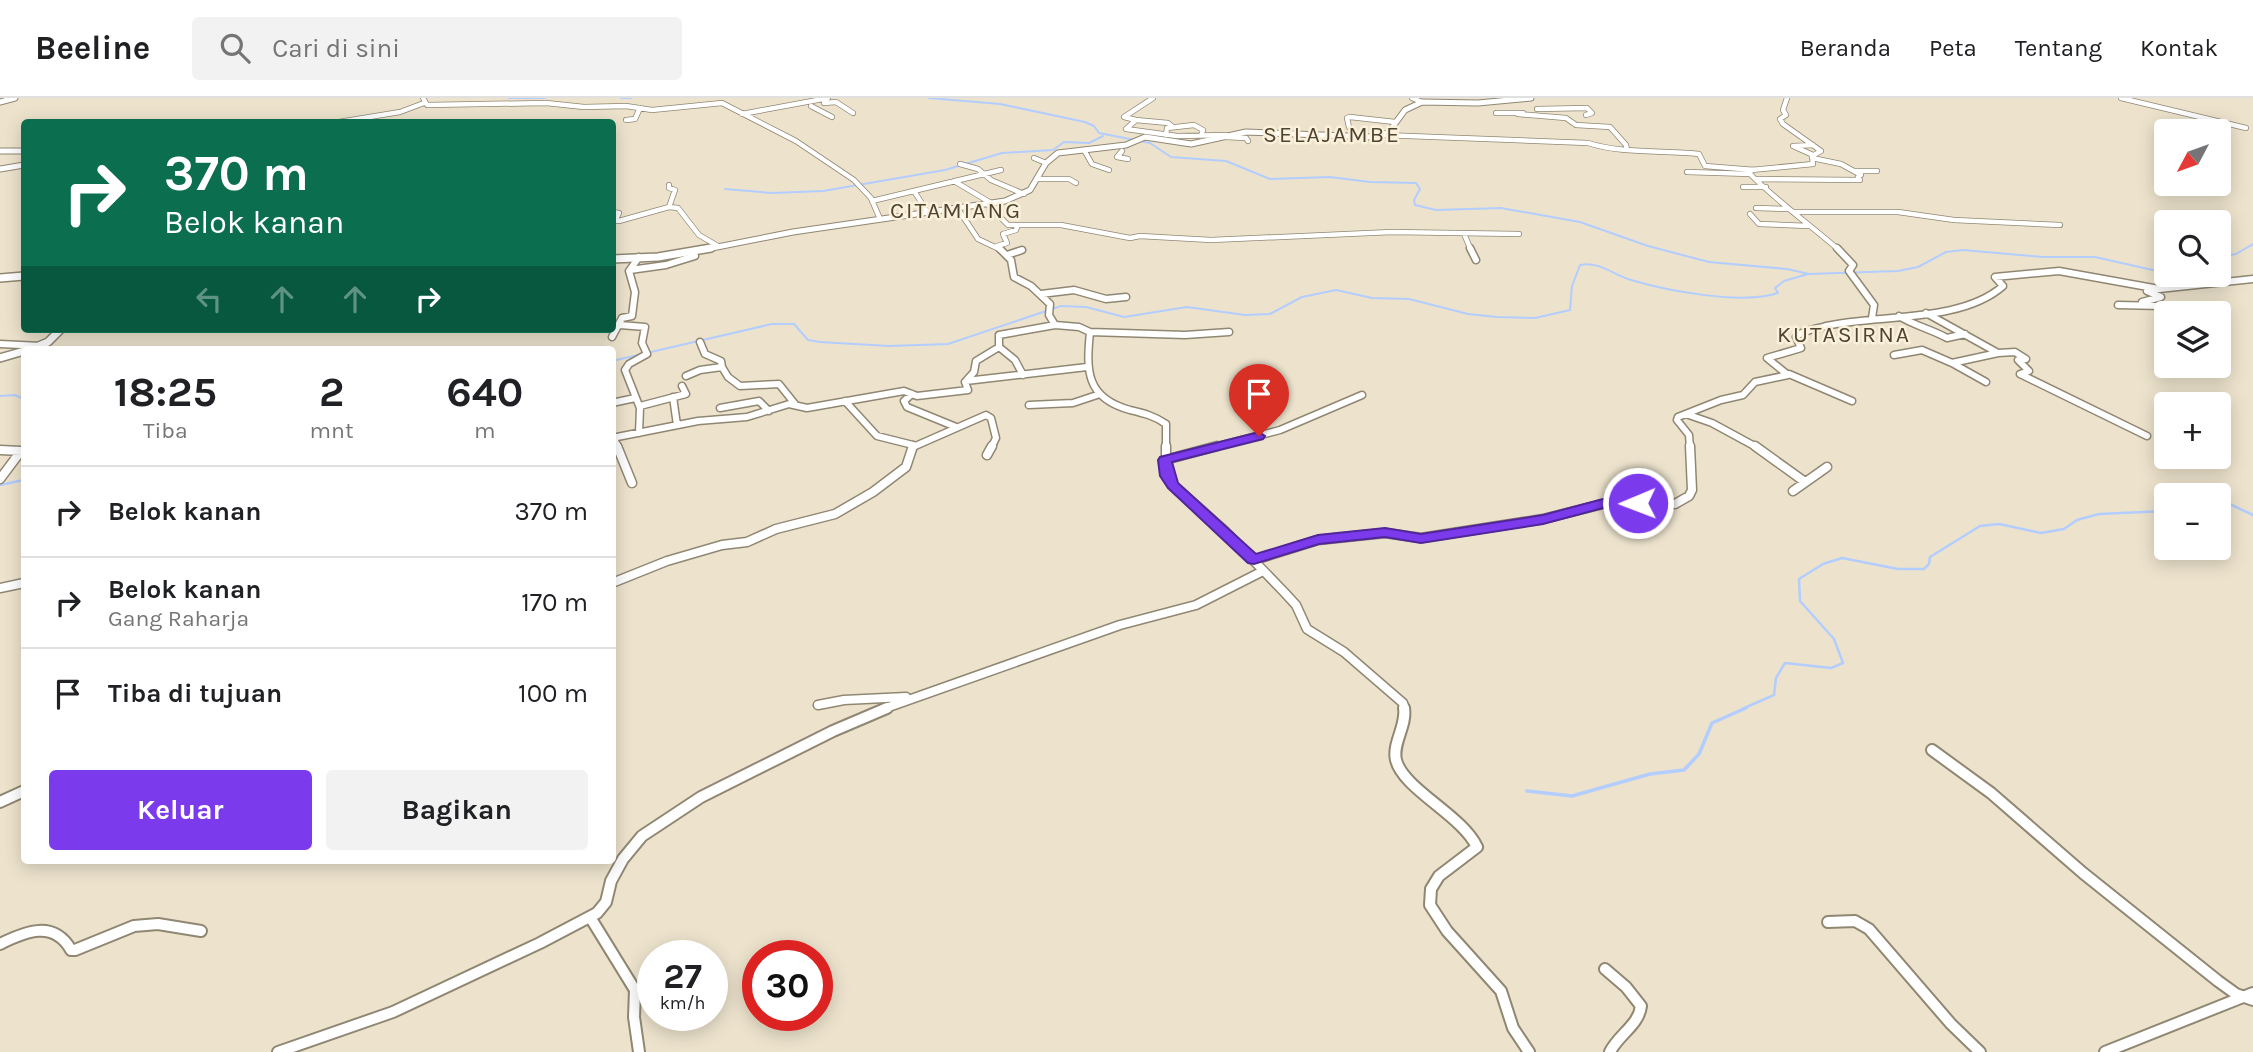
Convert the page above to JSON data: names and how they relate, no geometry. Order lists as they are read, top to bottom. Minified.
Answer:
{"districts":["SELAJAMBE","CITAMIANG","KUTASIRNA"],"north":"bottom left","page":{"header":"Beeline","search":"Cari di sini","nav":["Beranda","Peta","Tentang","Kontak"],"map_buttons":["+","−"],"turn":["370 m","Belok kanan"],"eta":["18:25","Tiba","2","mnt","640","m"],"list":[{"name":"Belok kanan","value":"370 m"},{"name":"Belok kanan","note":"Gang Raharja","value":"170 m"},{"name":"Tiba di tujuan","value":"100 m"}],"buttons":["Keluar","Bagikan"],"speed":"27 km/h","limit":"30"}}
